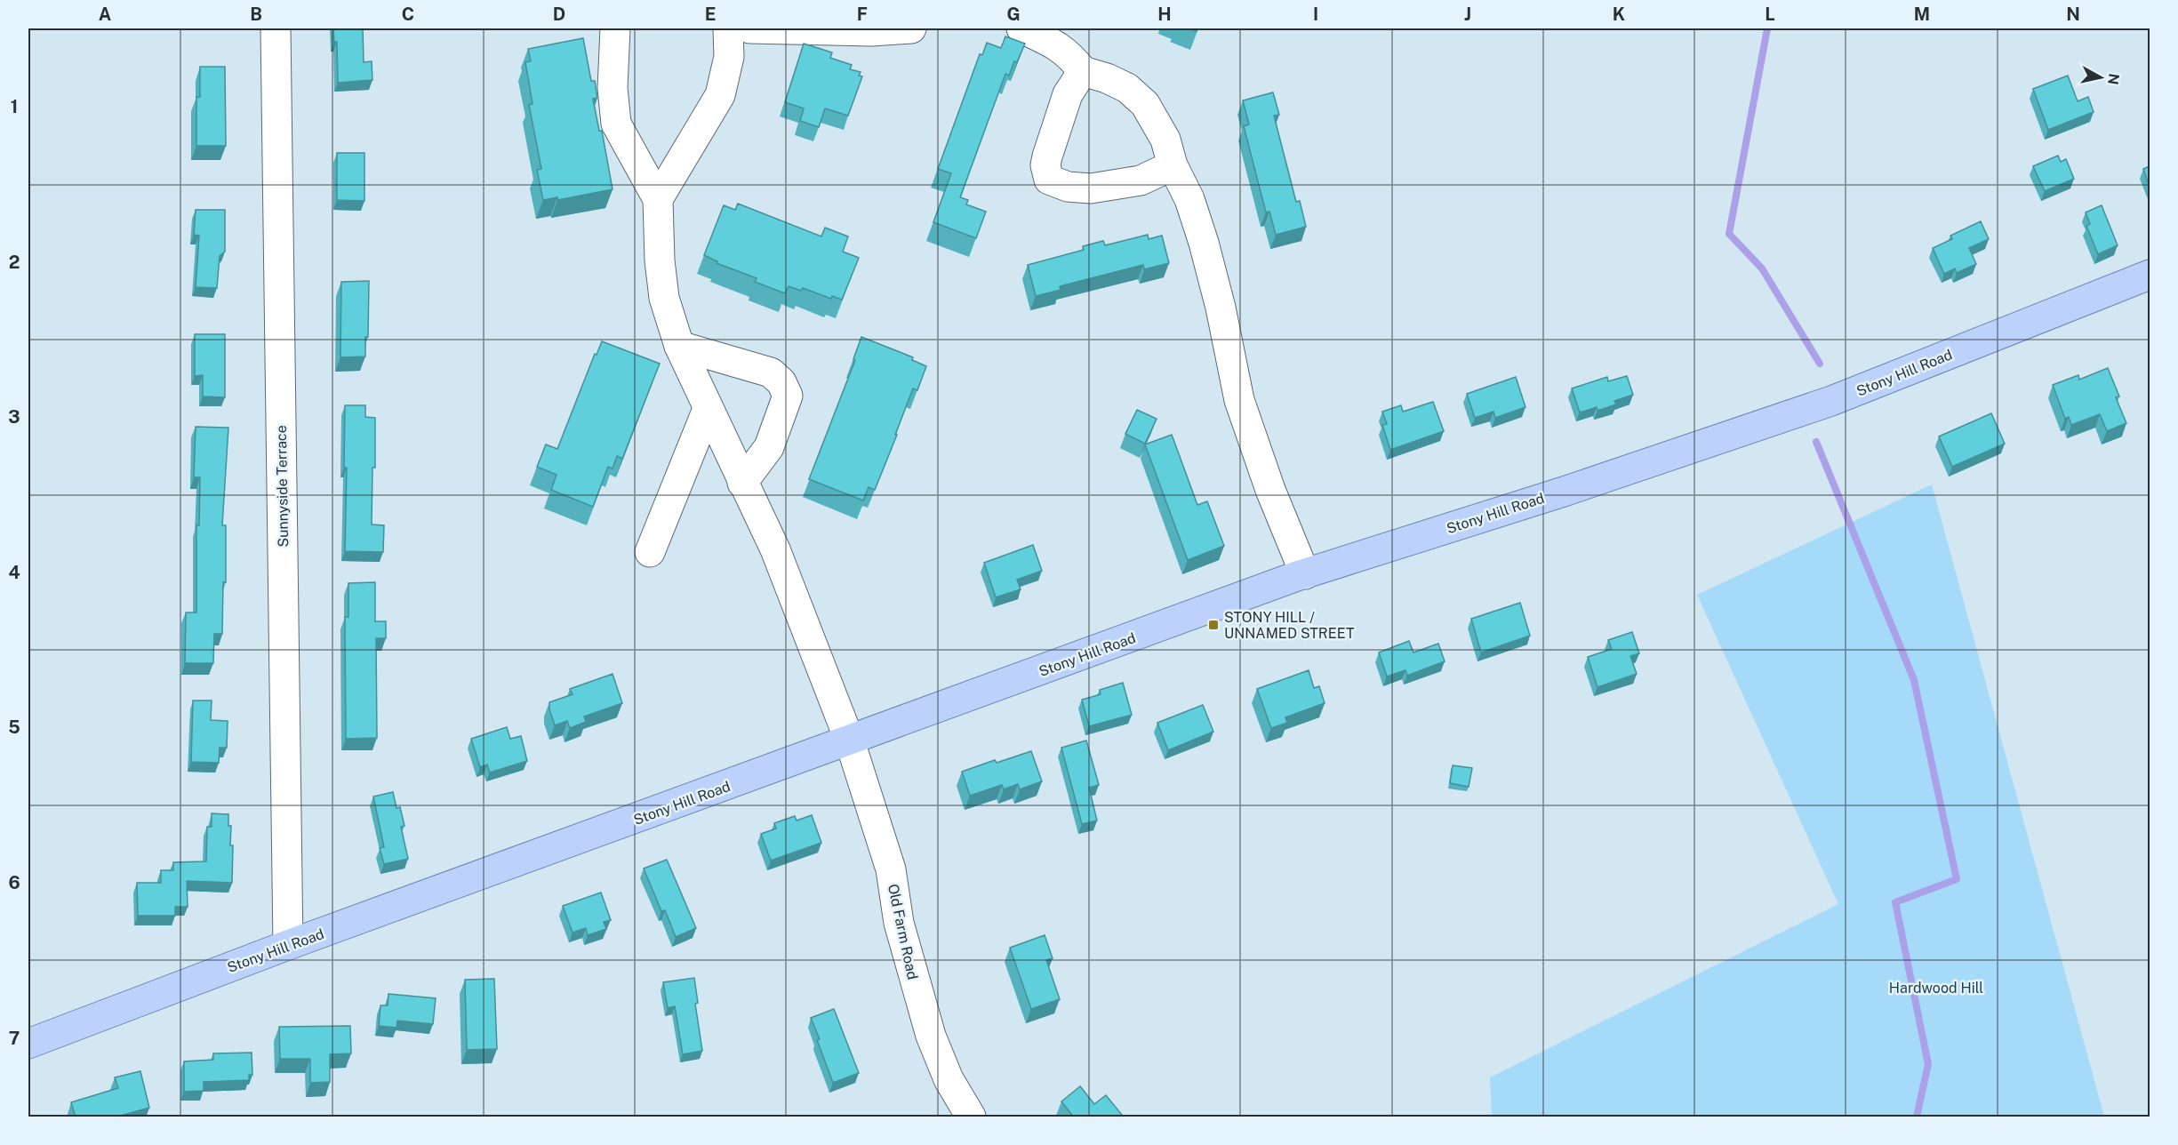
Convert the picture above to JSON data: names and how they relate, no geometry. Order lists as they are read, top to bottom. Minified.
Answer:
{"streets":{"main road":["Stony Hill Road"],"street":["Sunnyside Terrace","Old Farm Road"]},"crossings":[["Stony Hill Road","Sunnyside Terrace"],["Stony Hill Road","Old Farm Road"]],"parks":["Hardwood Hill"],"places":{"transit":["STONY HILL / UNNAMED STREET"]},"north":"right","grid":{"columns":["A","B","C","D","E","F","G","H","I","J","K","L","M","N"],"rows":["1","2","3","4","5","6","7"]}}
